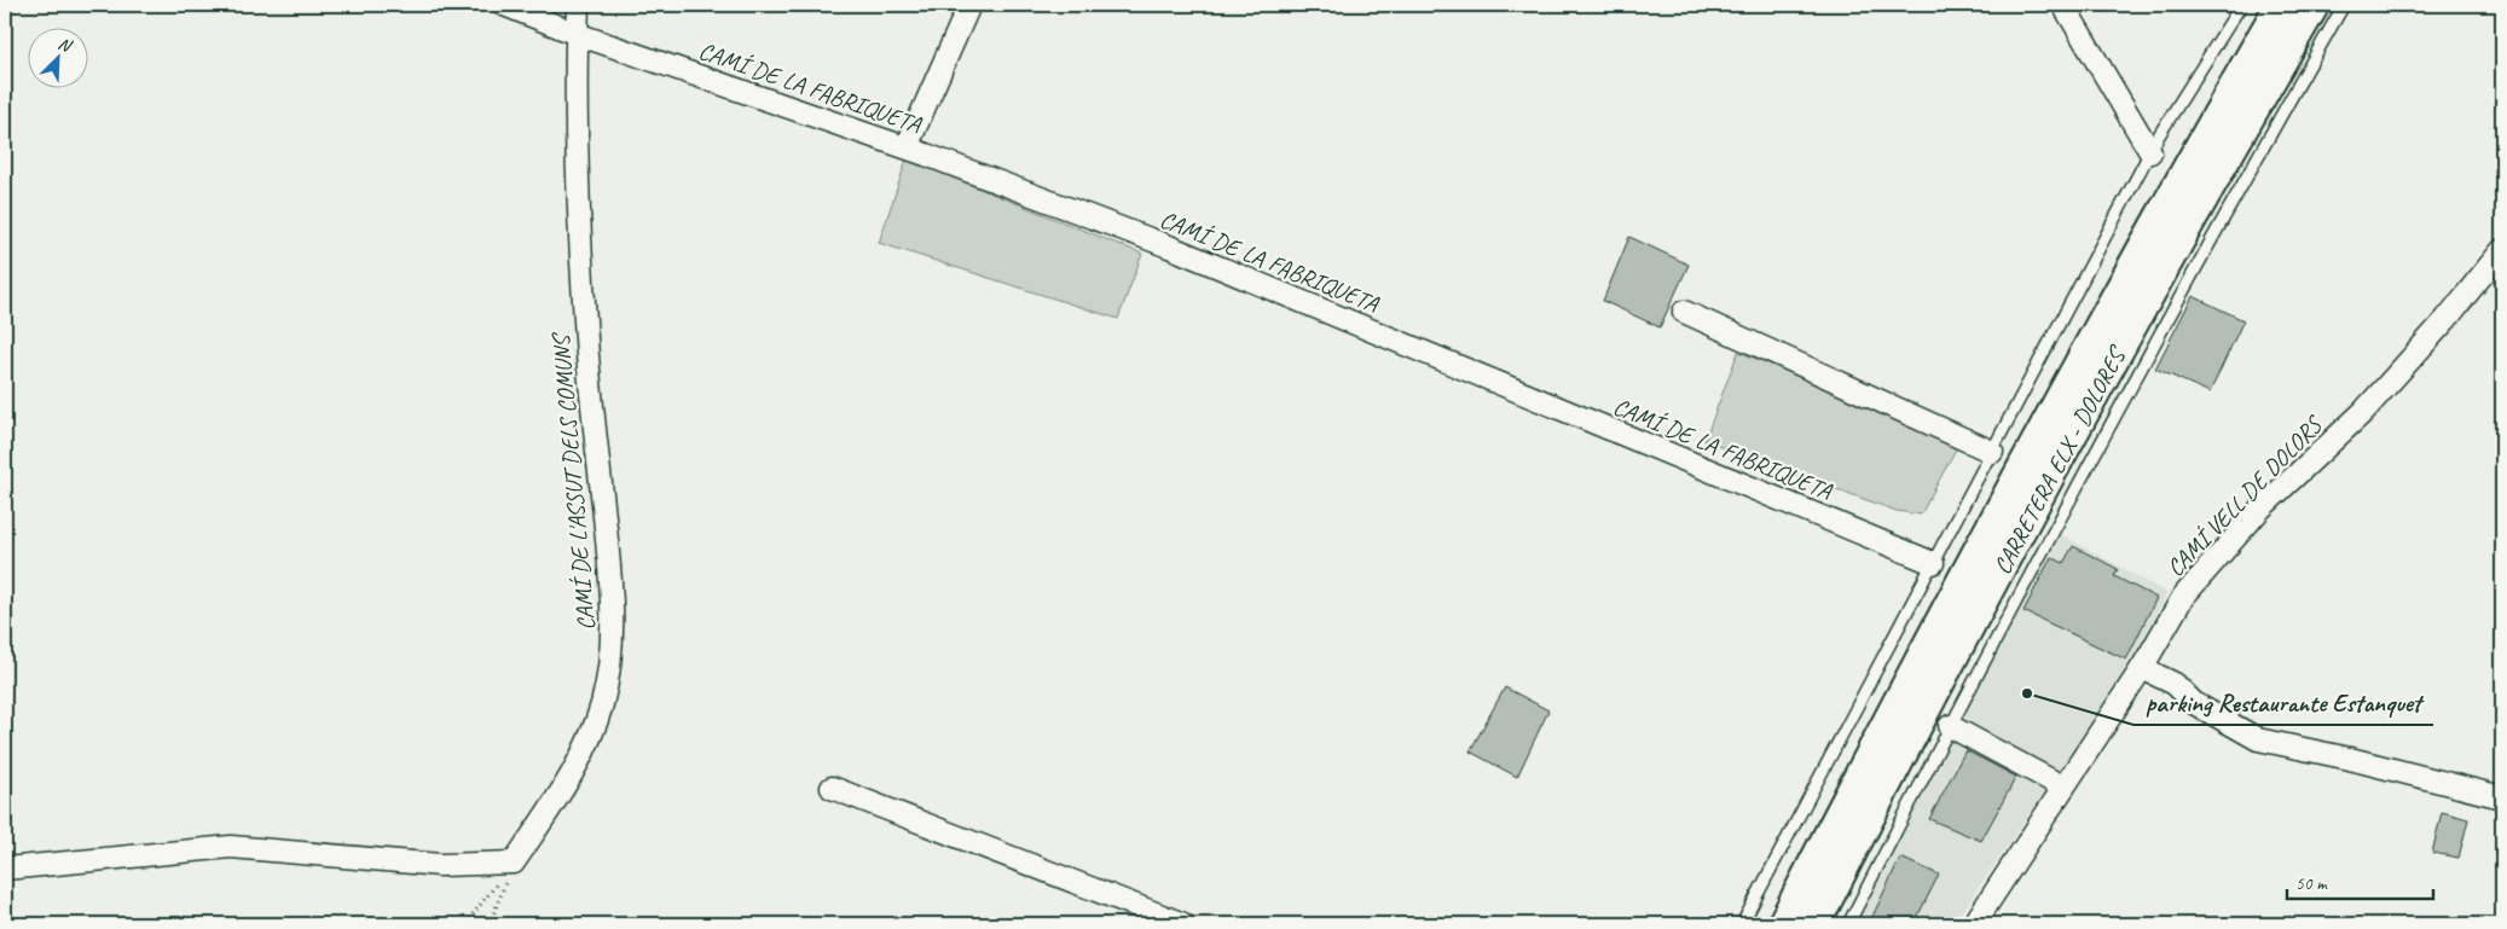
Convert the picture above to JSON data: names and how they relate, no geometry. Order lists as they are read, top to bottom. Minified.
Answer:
{"streets":{"main road":["CARRETERA ELX - DOLORES"],"street":["CAMÍ DE LA FABRIQUETA","CAMÍ DE L'ASSUT DELS COMUNS","CAMÍ VELL DE DOLORS"]},"crossings":[["CAMÍ DE LA FABRIQUETA","CAMÍ DE L'ASSUT DELS COMUNS"]],"places":["parking Restaurante Estanquet"],"scale_bar":"50 m","north":"top right"}
